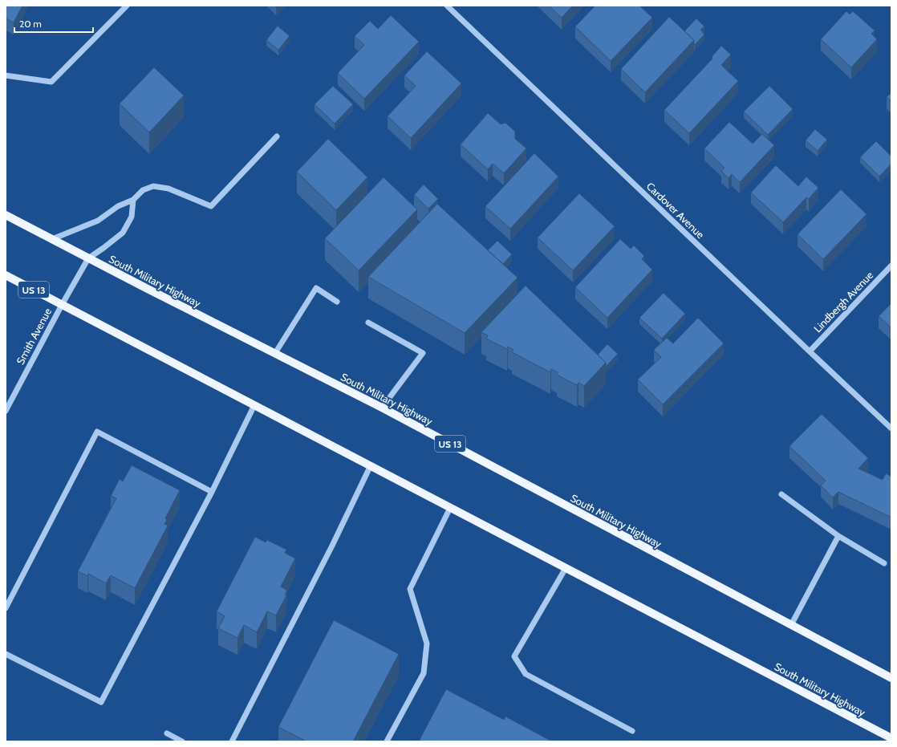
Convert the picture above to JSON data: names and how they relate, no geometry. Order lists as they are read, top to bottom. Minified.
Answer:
{"streets":{"main road":["South Military Highway","US 13"],"street":["Cardover Avenue","Lindbergh Avenue","Smith Avenue"]},"crossings":[["Cardover Avenue","Lindbergh Avenue"],["South Military Highway","Smith Avenue"]],"scale_bar":"20 m"}
